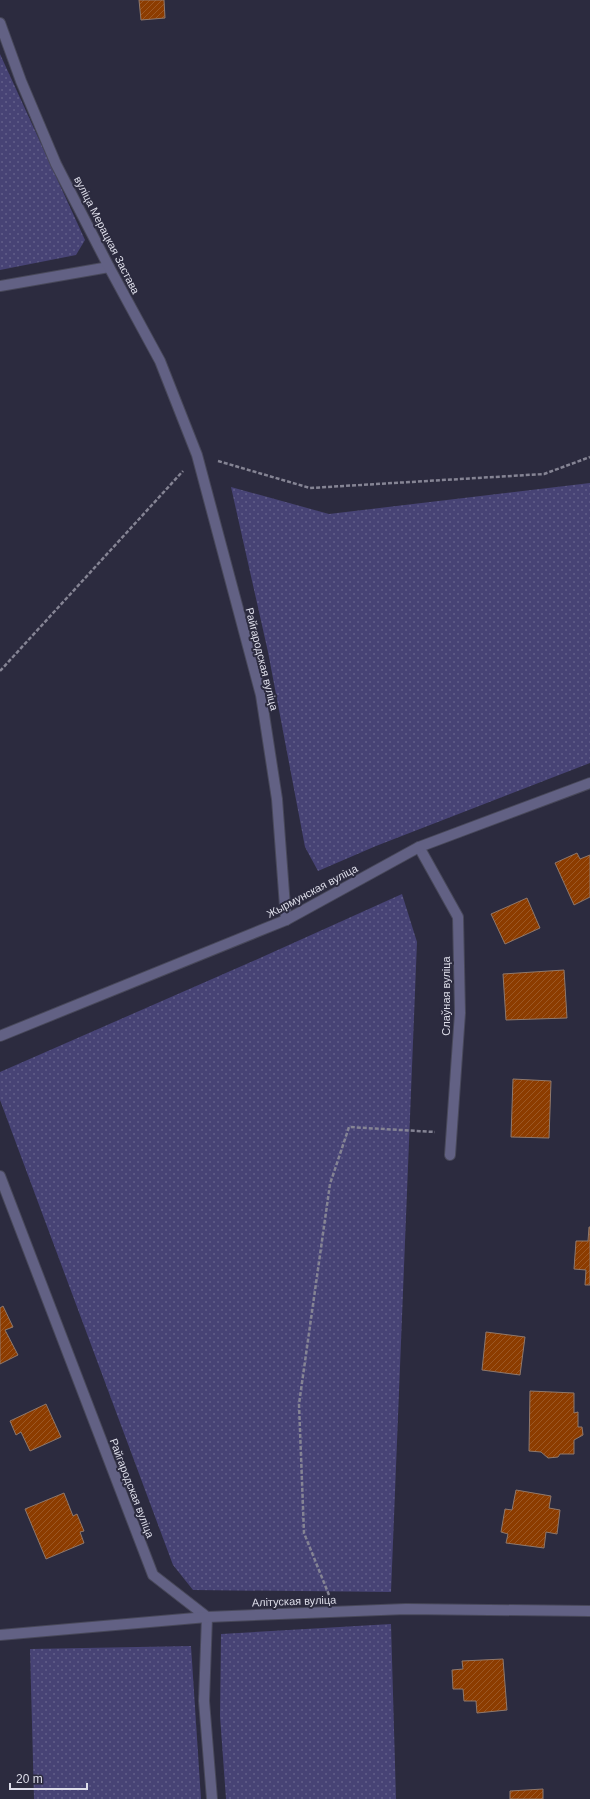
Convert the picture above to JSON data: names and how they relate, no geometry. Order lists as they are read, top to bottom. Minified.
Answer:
{"streets":{"street":["вуліца Мерацкая Застава","Райгародская вуліца","Жырмунская вуліца","Слаўная вуліца","Алітуская вуліца"]},"crossings":[["вуліца Мерацкая Застава","Райгародская вуліца"],["Райгародская вуліца","Жырмунская вуліца"],["Райгародская вуліца","Алітуская вуліца"],["Жырмунская вуліца","Слаўная вуліца"]],"scale_bar":"20 m"}
